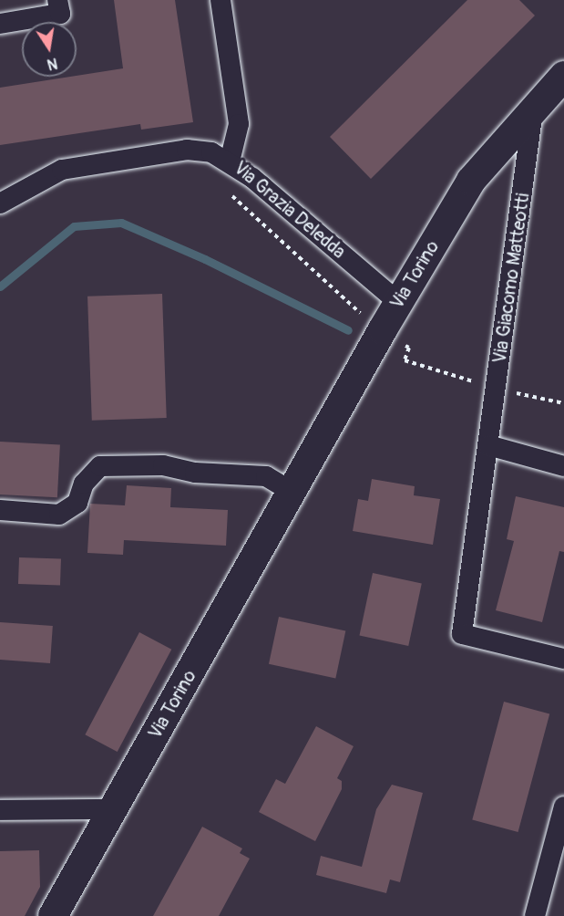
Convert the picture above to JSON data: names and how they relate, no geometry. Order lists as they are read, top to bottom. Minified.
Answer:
{"streets":{"main road":["Via Torino"],"street":["Via Grazia Deledda","Via Giacomo Matteotti"]},"crossings":[["Via Grazia Deledda","Via Torino"],["Via Torino","Via Giacomo Matteotti"]],"north":"bottom"}
